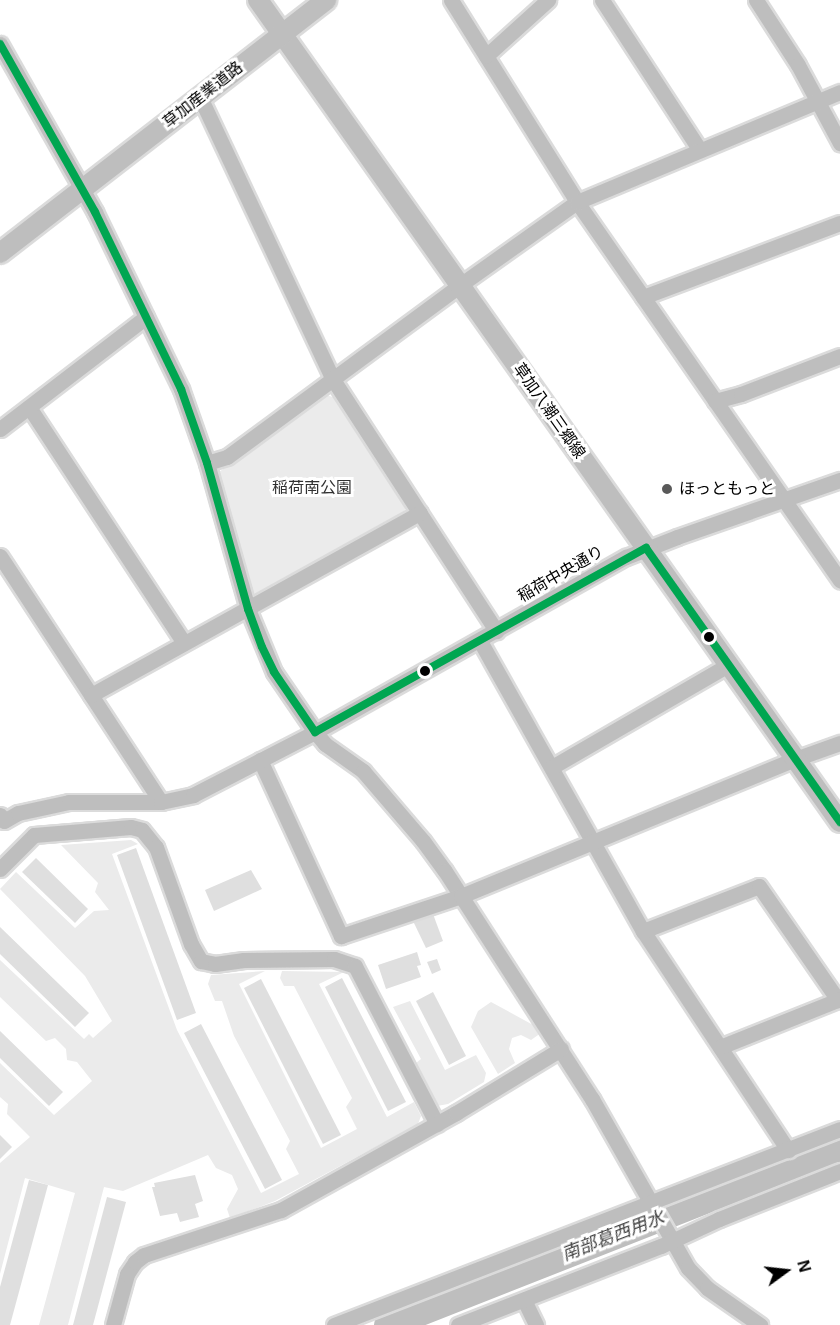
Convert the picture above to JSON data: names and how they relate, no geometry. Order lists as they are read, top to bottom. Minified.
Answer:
{"streets":{"main road":["草加産業道路","草加八潮三郷線"],"street":["稲荷中央通り"]},"crossings":[["草加産業道路","草加八潮三郷線"],["草加八潮三郷線","稲荷中央通り"]],"water":["南部葛西用水"],"parks":["稲荷南公園"],"places":["ほっともっと"],"north":"right"}
